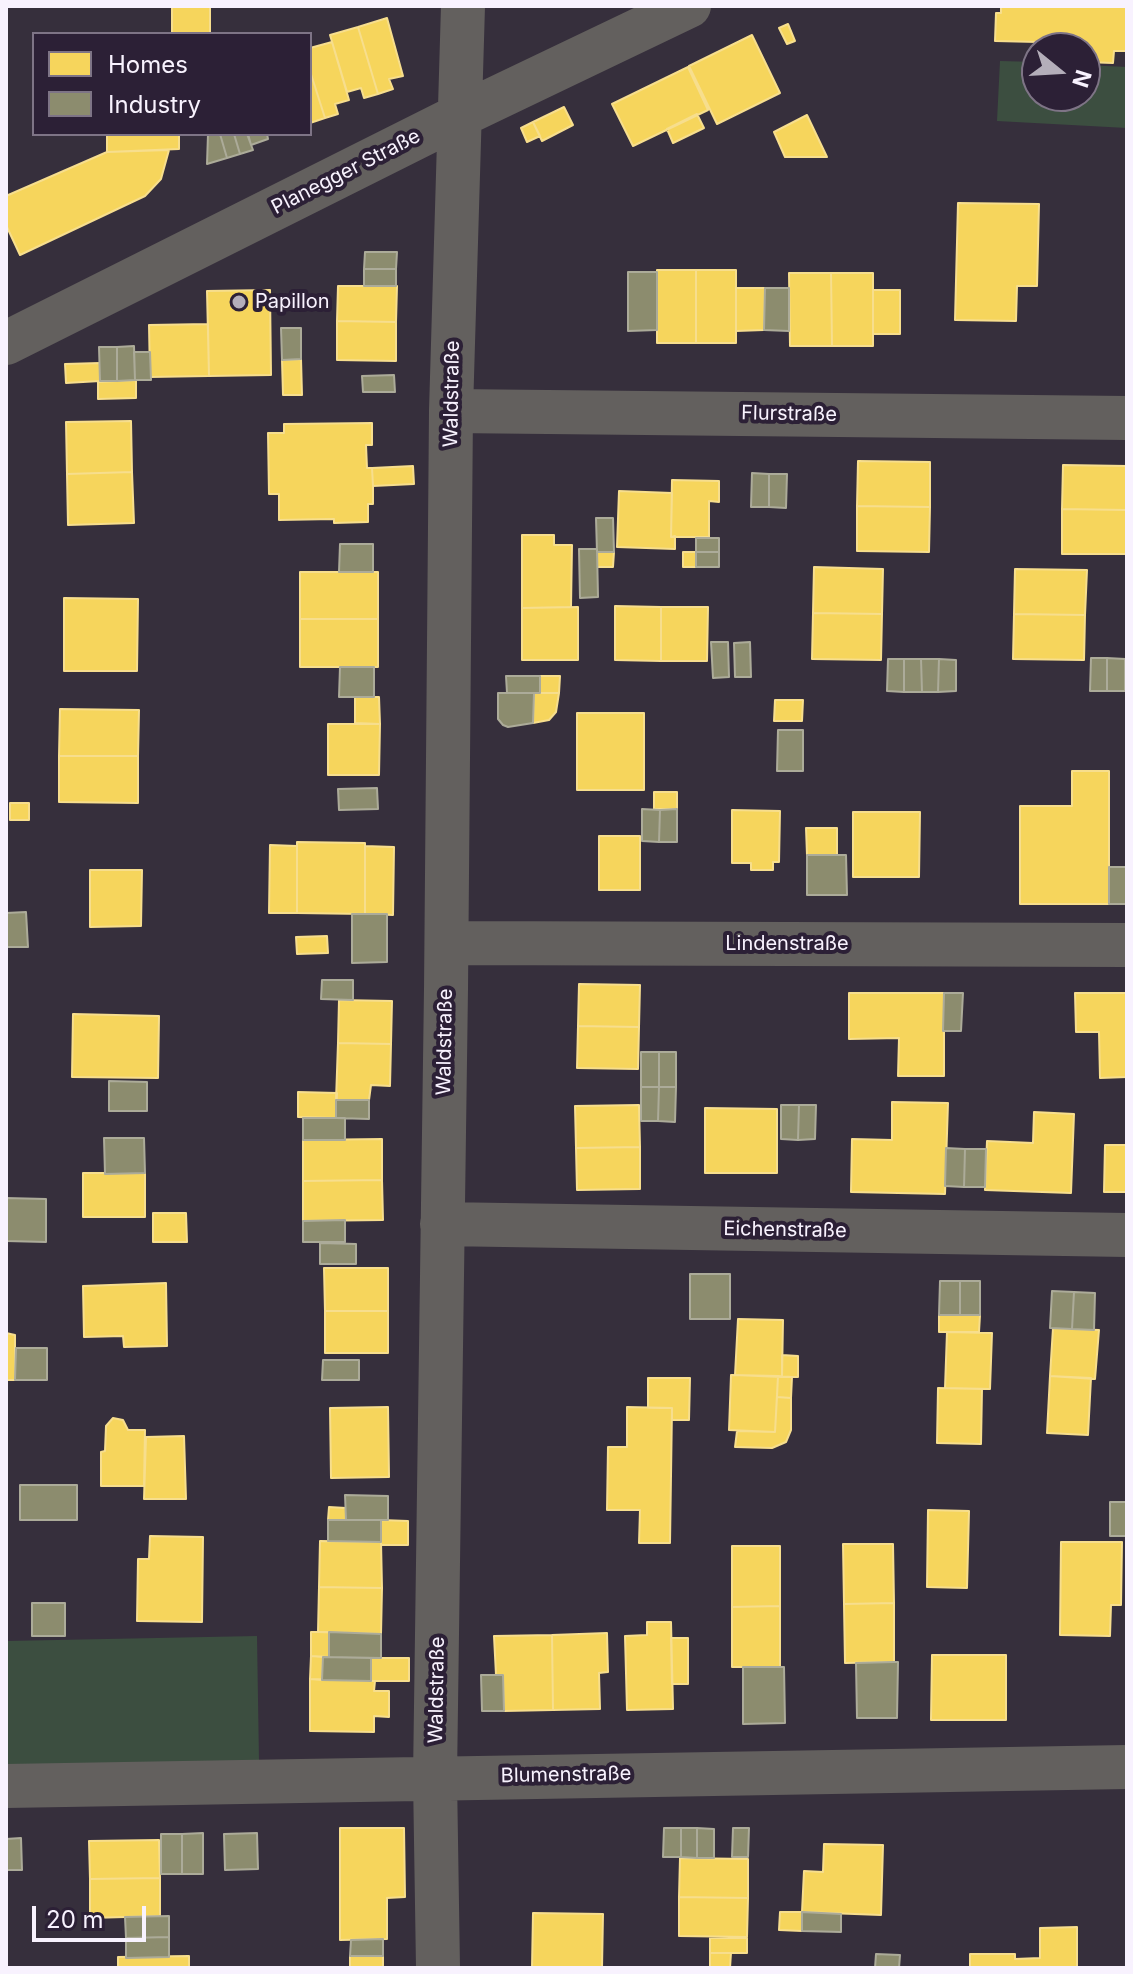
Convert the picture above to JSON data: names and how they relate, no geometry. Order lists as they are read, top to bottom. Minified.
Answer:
{"streets":{"street":["Planegger Straße","Waldstraße","Flurstraße","Lindenstraße","Eichenstraße","Blumenstraße"]},"crossings":[["Planegger Straße","Waldstraße"],["Waldstraße","Flurstraße"],["Waldstraße","Lindenstraße"],["Waldstraße","Eichenstraße"],["Waldstraße","Blumenstraße"]],"places":["Papillon"],"legend":["Homes","Industry"],"scale_bar":"20 m","north":"right"}
